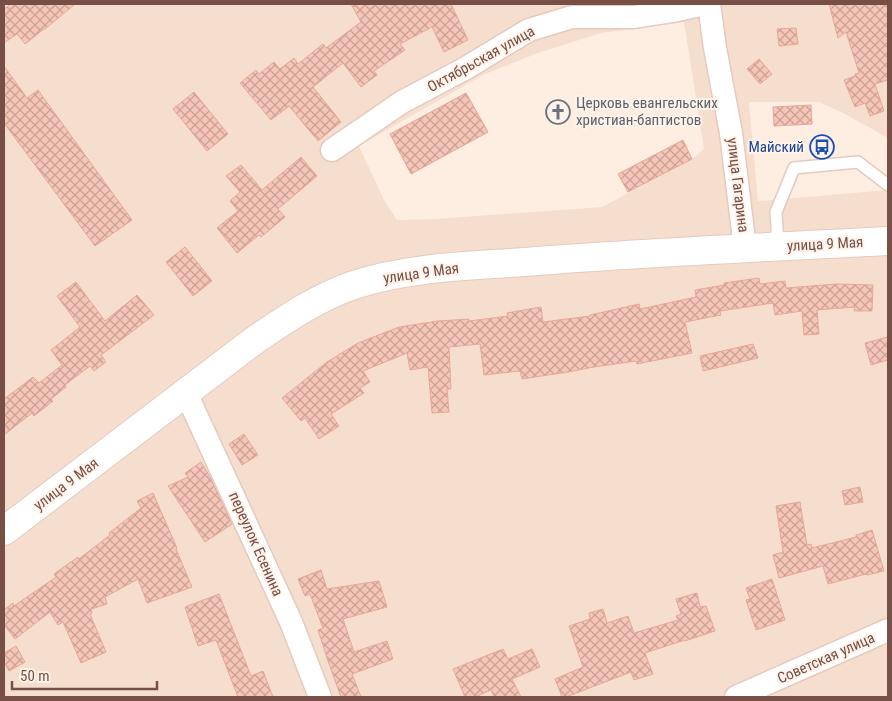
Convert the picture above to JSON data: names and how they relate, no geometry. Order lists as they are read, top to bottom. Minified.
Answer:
{"streets":{"street":["Октябрьская улица","улица Гагарина","улица 9 Мая","переулок Есенина","Советская улица"]},"crossings":[["улица Гагарина","улица 9 Мая"],["улица 9 Мая","переулок Есенина"]],"places":{"church":["Церковь евангельских христиан-баптистов"],"bus stop":["Майский"]},"scale_bar":"50 m"}
